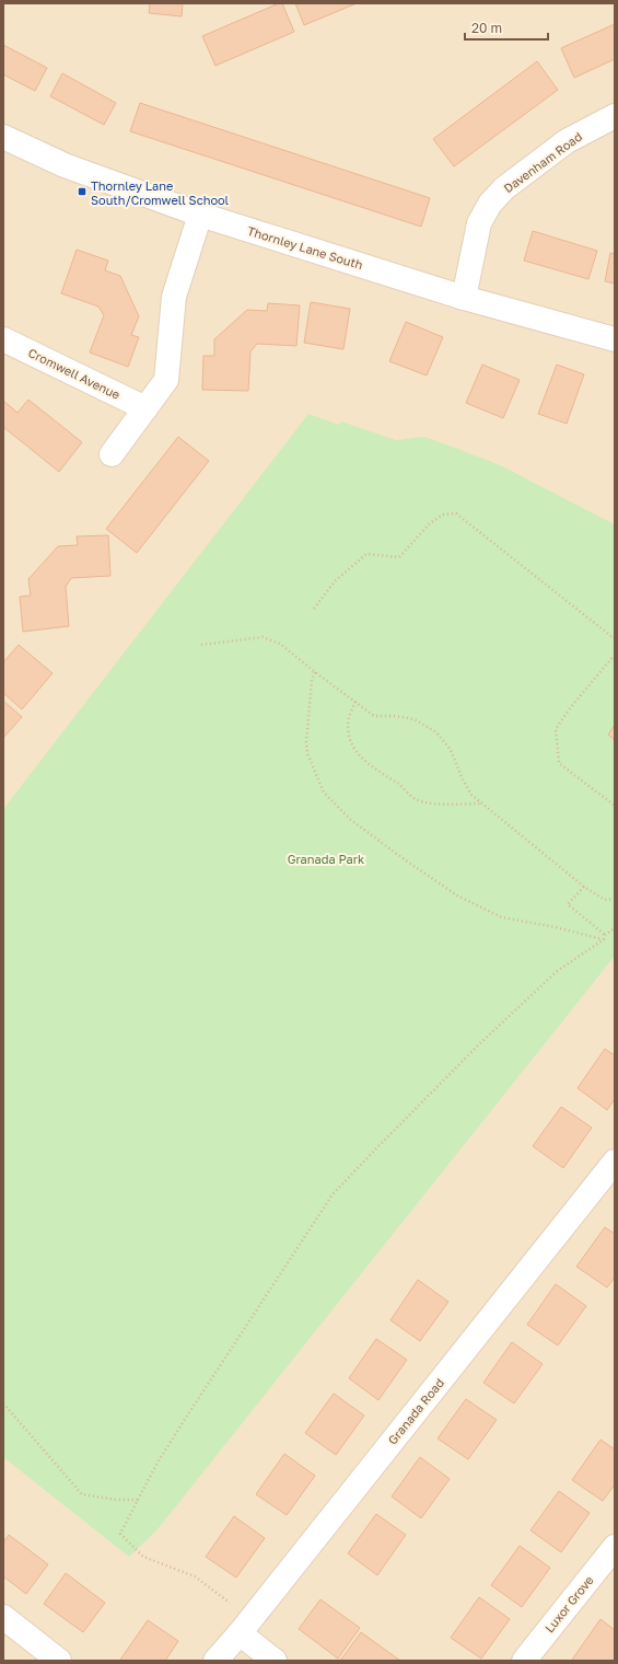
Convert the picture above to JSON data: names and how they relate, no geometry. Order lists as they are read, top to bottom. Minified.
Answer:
{"streets":{"street":["Davenham Road","Thornley Lane South","Cromwell Avenue","Granada Road","Luxor Grove"]},"crossings":[["Davenham Road","Thornley Lane South"]],"parks":["Granada Park"],"places":{"transit":["Thornley Lane South/Cromwell School"]},"scale_bar":"20 m"}
